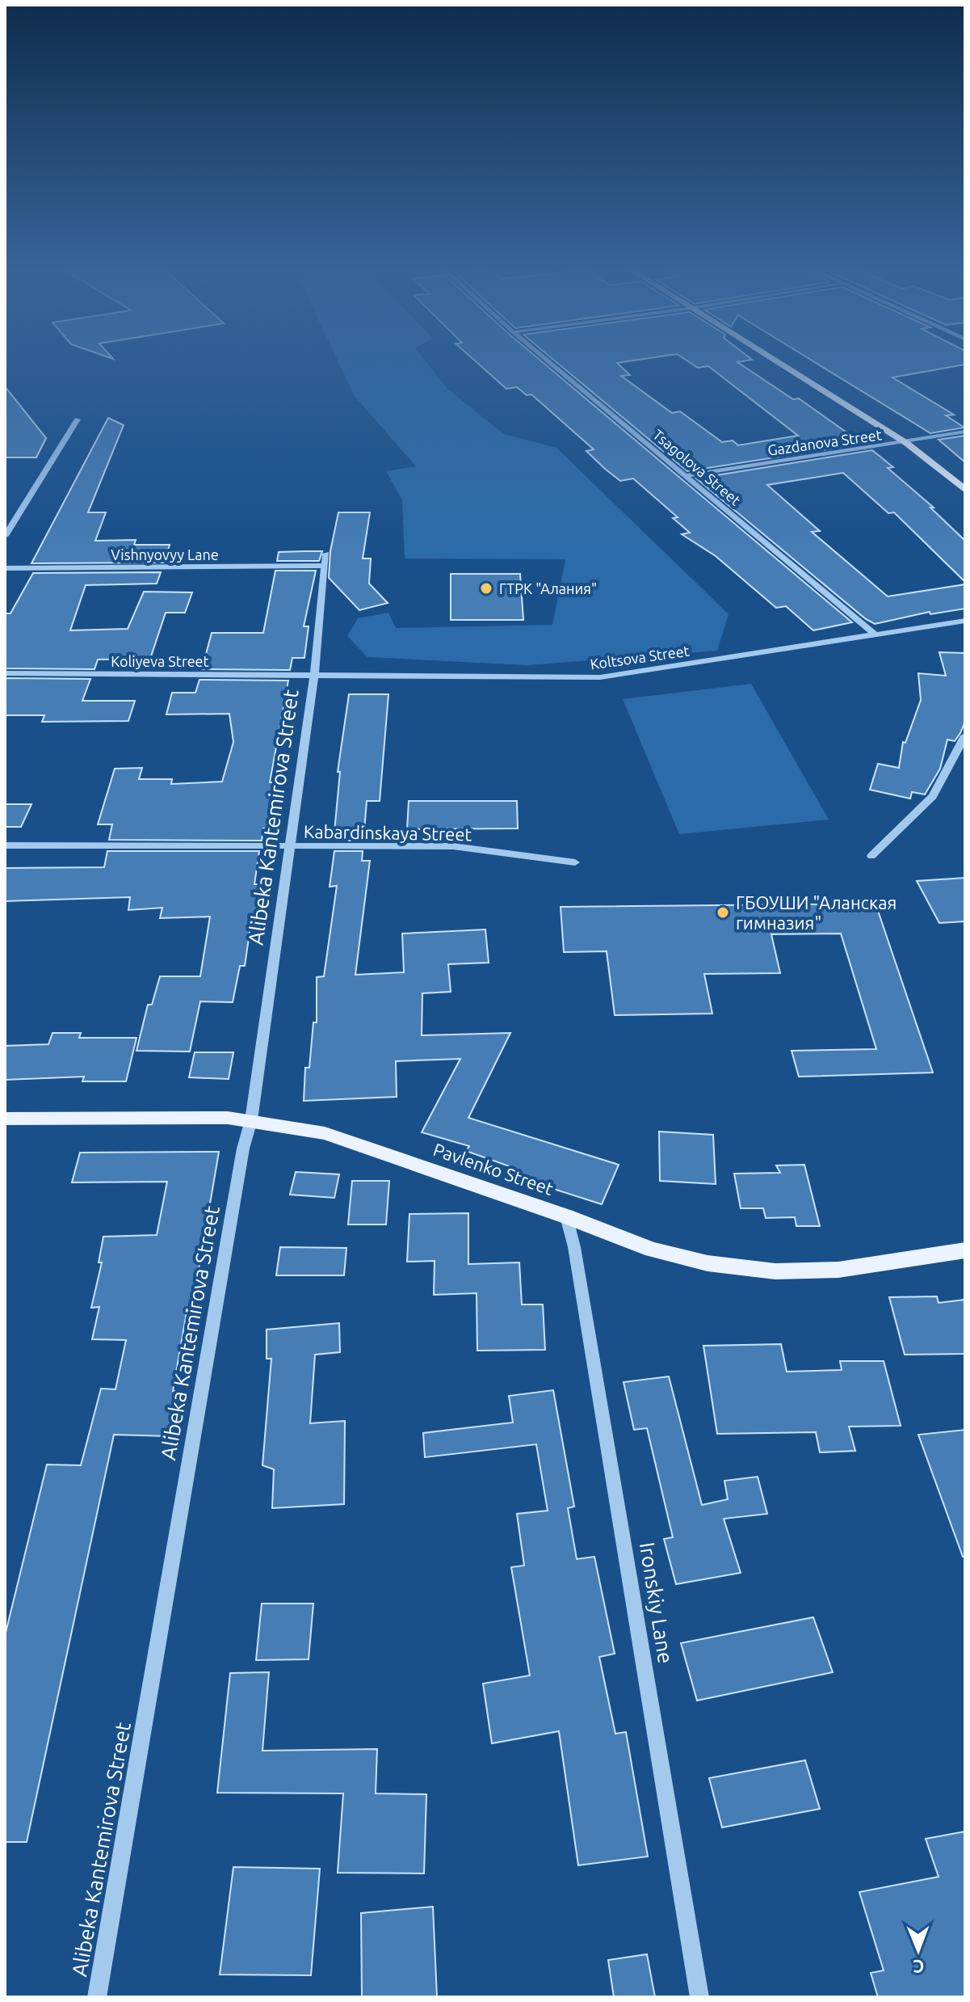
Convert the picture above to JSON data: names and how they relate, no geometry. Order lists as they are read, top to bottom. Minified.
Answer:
{"streets":{"main road":["Pavlenko Street"],"street":["Gazdanova Street","Tsagolova Street","Vishnyovyy Lane","Koltsova Street","Koliyeva Street","Alibeka Kantemirova Street","Kabardinskaya Street","Ironskiy Lane"]},"crossings":[["Gazdanova Street","Tsagolova Street"],["Tsagolova Street","Koltsova Street"],["Vishnyovyy Lane","Alibeka Kantemirova Street"],["Koltsova Street","Koliyeva Street"],["Koltsova Street","Alibeka Kantemirova Street"],["Koliyeva Street","Alibeka Kantemirova Street"],["Alibeka Kantemirova Street","Kabardinskaya Street"],["Alibeka Kantemirova Street","Pavlenko Street"],["Pavlenko Street","Ironskiy Lane"]],"places":["ГТРК \"Алания\"","ГБОУШИ \"Аланская гимназия\""],"north":"bottom"}
